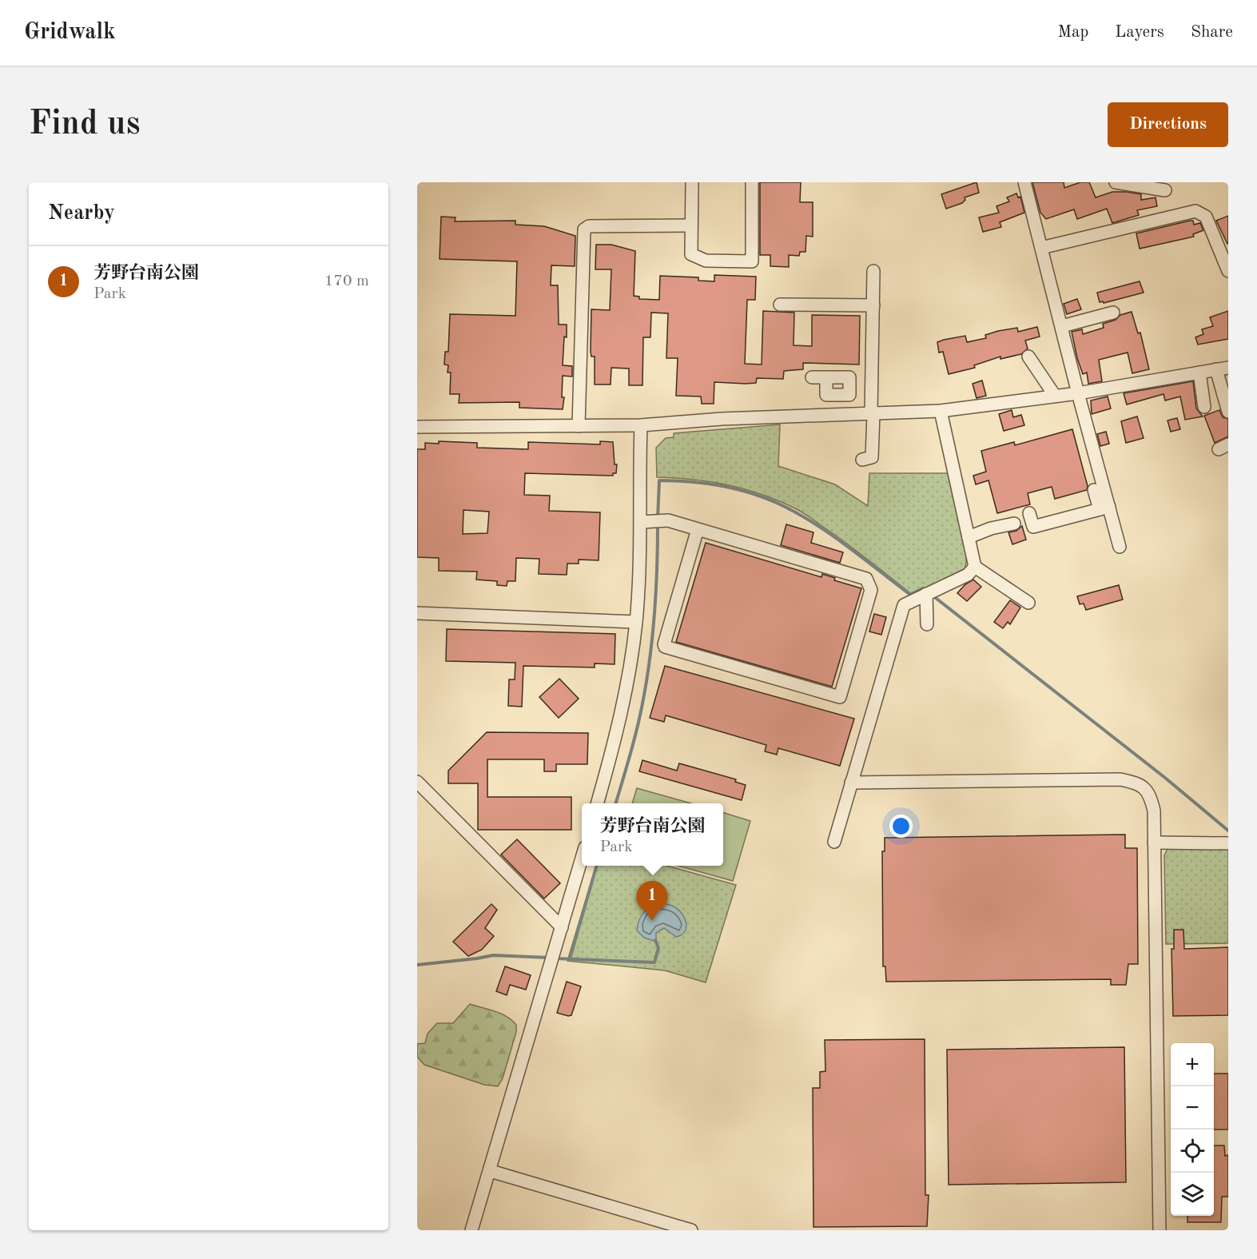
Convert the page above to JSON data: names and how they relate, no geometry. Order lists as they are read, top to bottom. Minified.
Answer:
{"page":{"header":"Gridwalk","nav":["Map","Layers","Share"],"buttons":"Directions","title":"Find us","heading":"Nearby","list":[{"mark":"1","name":"芳野台南公園","note":"Park","value":"170 m"}],"popup":["芳野台南公園","Park"],"pins":"1","map_buttons":["+","−"]}}
